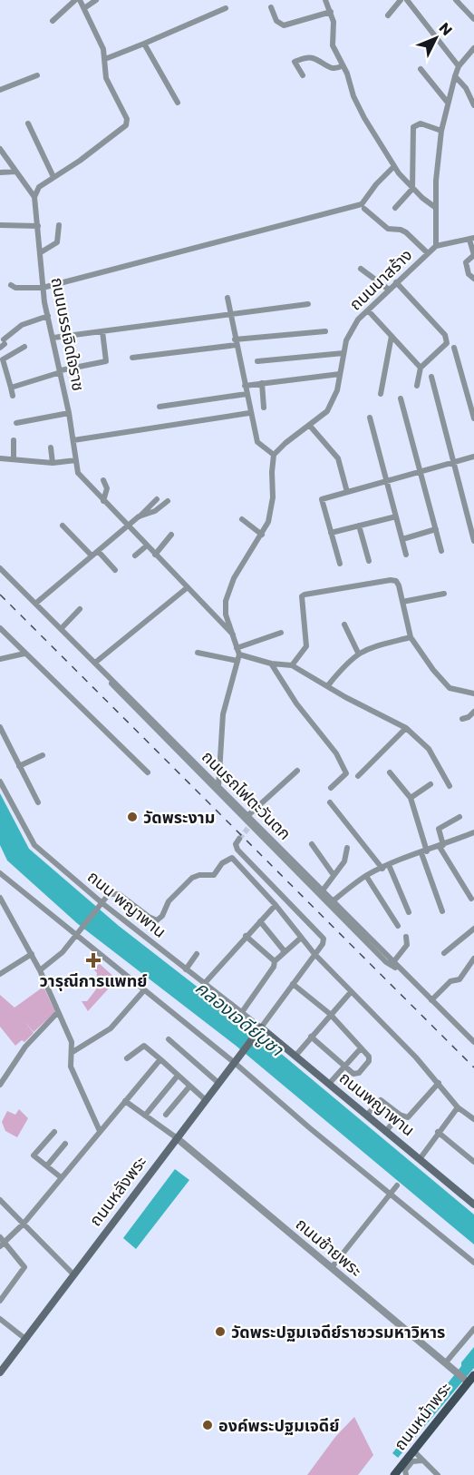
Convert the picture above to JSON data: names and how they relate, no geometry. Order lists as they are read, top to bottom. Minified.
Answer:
{"streets":{"main road":["ถนนพญาพาน","ถนนหลังพระ","ถนนหน้าพระ"],"street":["ถนนนาสร้าง","ถนนบรรเจิดใจราช","ถนนรถไฟตะวันตก","ถนน พญาพาน","ถนนซ้ายพระ"]},"crossings":[["ถนน พญาพาน","ถนนพญาพาน"],["ถนน พญาพาน","ถนนหลังพระ"],["ถนนพญาพาน","ถนนหลังพระ"],["ถนนหลังพระ","ถนนซ้ายพระ"]],"water":["คลองเจดีย์บูชา"],"places":{"other":["วัดพระงาม","วัดพระปฐมเจดีย์ราชวรมหาวิหาร","องค์พระปฐมเจดีย์"],"health":["วารุณีการแพทย์"]},"north":"top right"}
